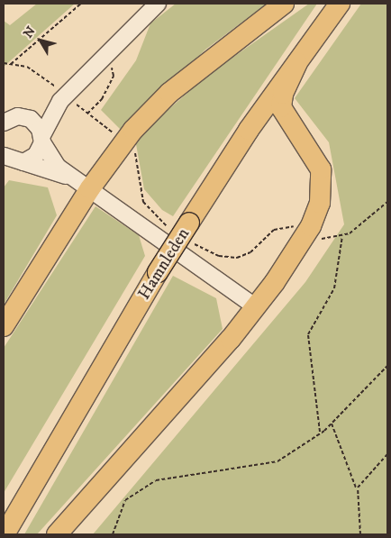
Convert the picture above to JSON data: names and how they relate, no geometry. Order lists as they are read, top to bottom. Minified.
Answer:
{"streets":{"main road":["Hamnleden"]},"north":"top left"}
